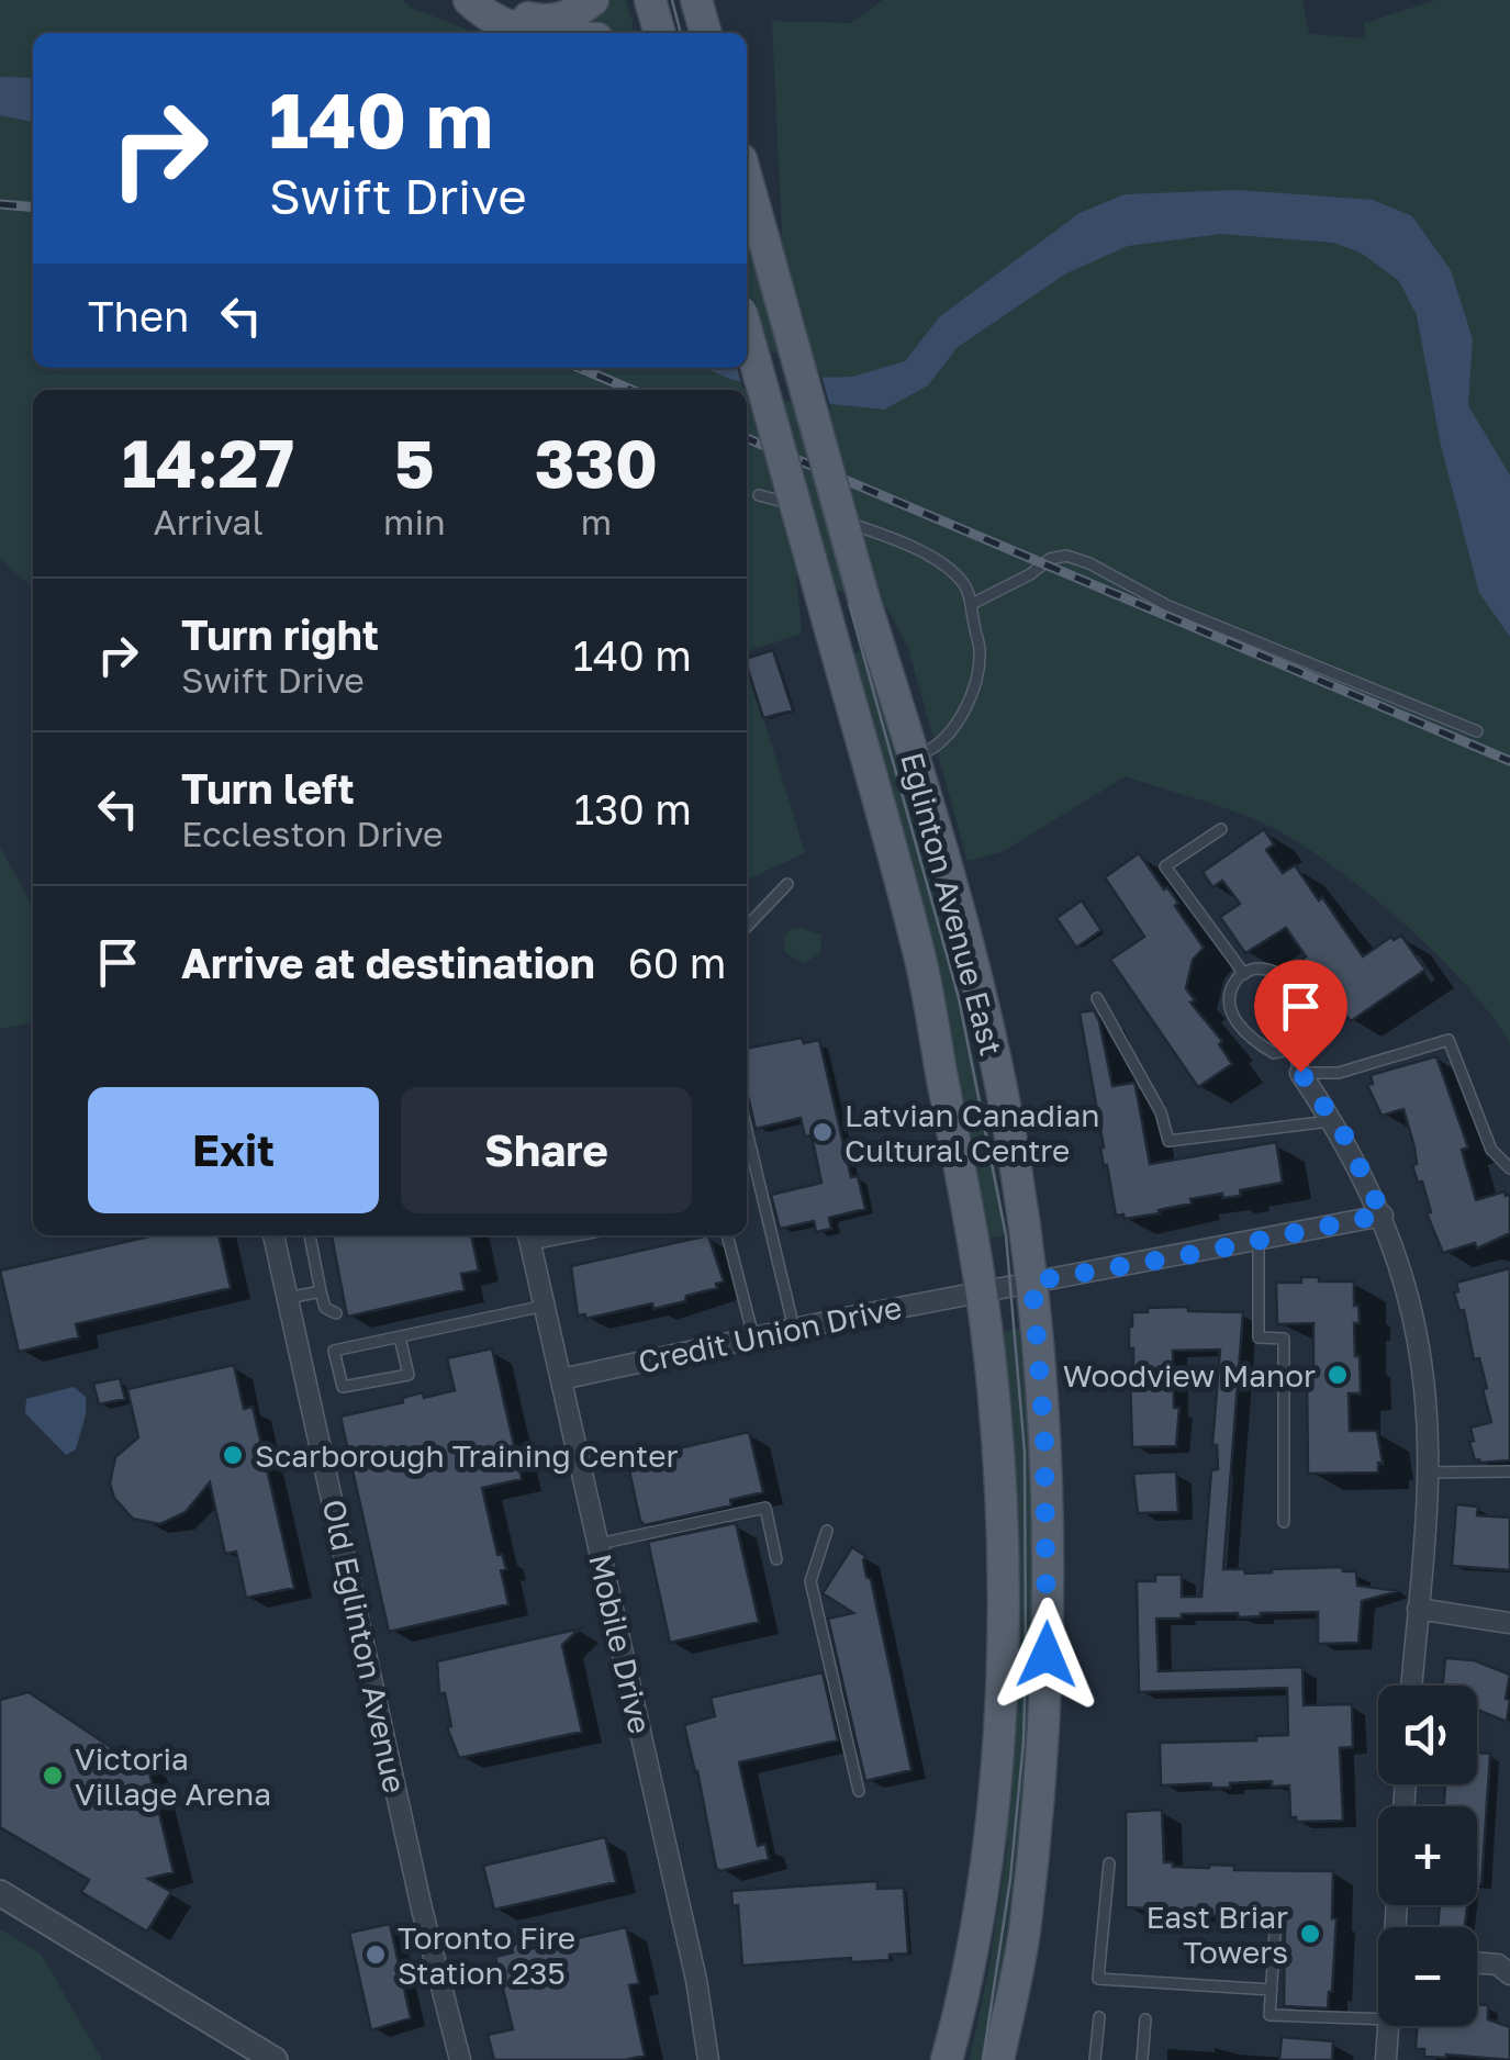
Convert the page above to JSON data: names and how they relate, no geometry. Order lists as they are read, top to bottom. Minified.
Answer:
{"streets":{"main road":["Eglinton Avenue East"],"street":["Credit Union Drive","Mobile Drive","Old Eglinton Avenue"]},"crossings":[["Eglinton Avenue East","Credit Union Drive"],["Credit Union Drive","Mobile Drive"]],"places":["Latvian Canadian Cultural Centre","Woodview Manor","Scarborough Training Center","Victoria Village Arena","East Briar Towers","Toronto Fire Station 235"],"page":{"turn":["140 m","Swift Drive"],"then":"Then","eta":["14:27","Arrival","5","min","330","m"],"list":[{"name":"Turn right","note":"Swift Drive","value":"140 m"},{"name":"Turn left","note":"Eccleston Drive","value":"130 m"},{"name":"Arrive at destination","value":"60 m"}],"buttons":["Exit","Share"],"map_buttons":["+","−"]}}
